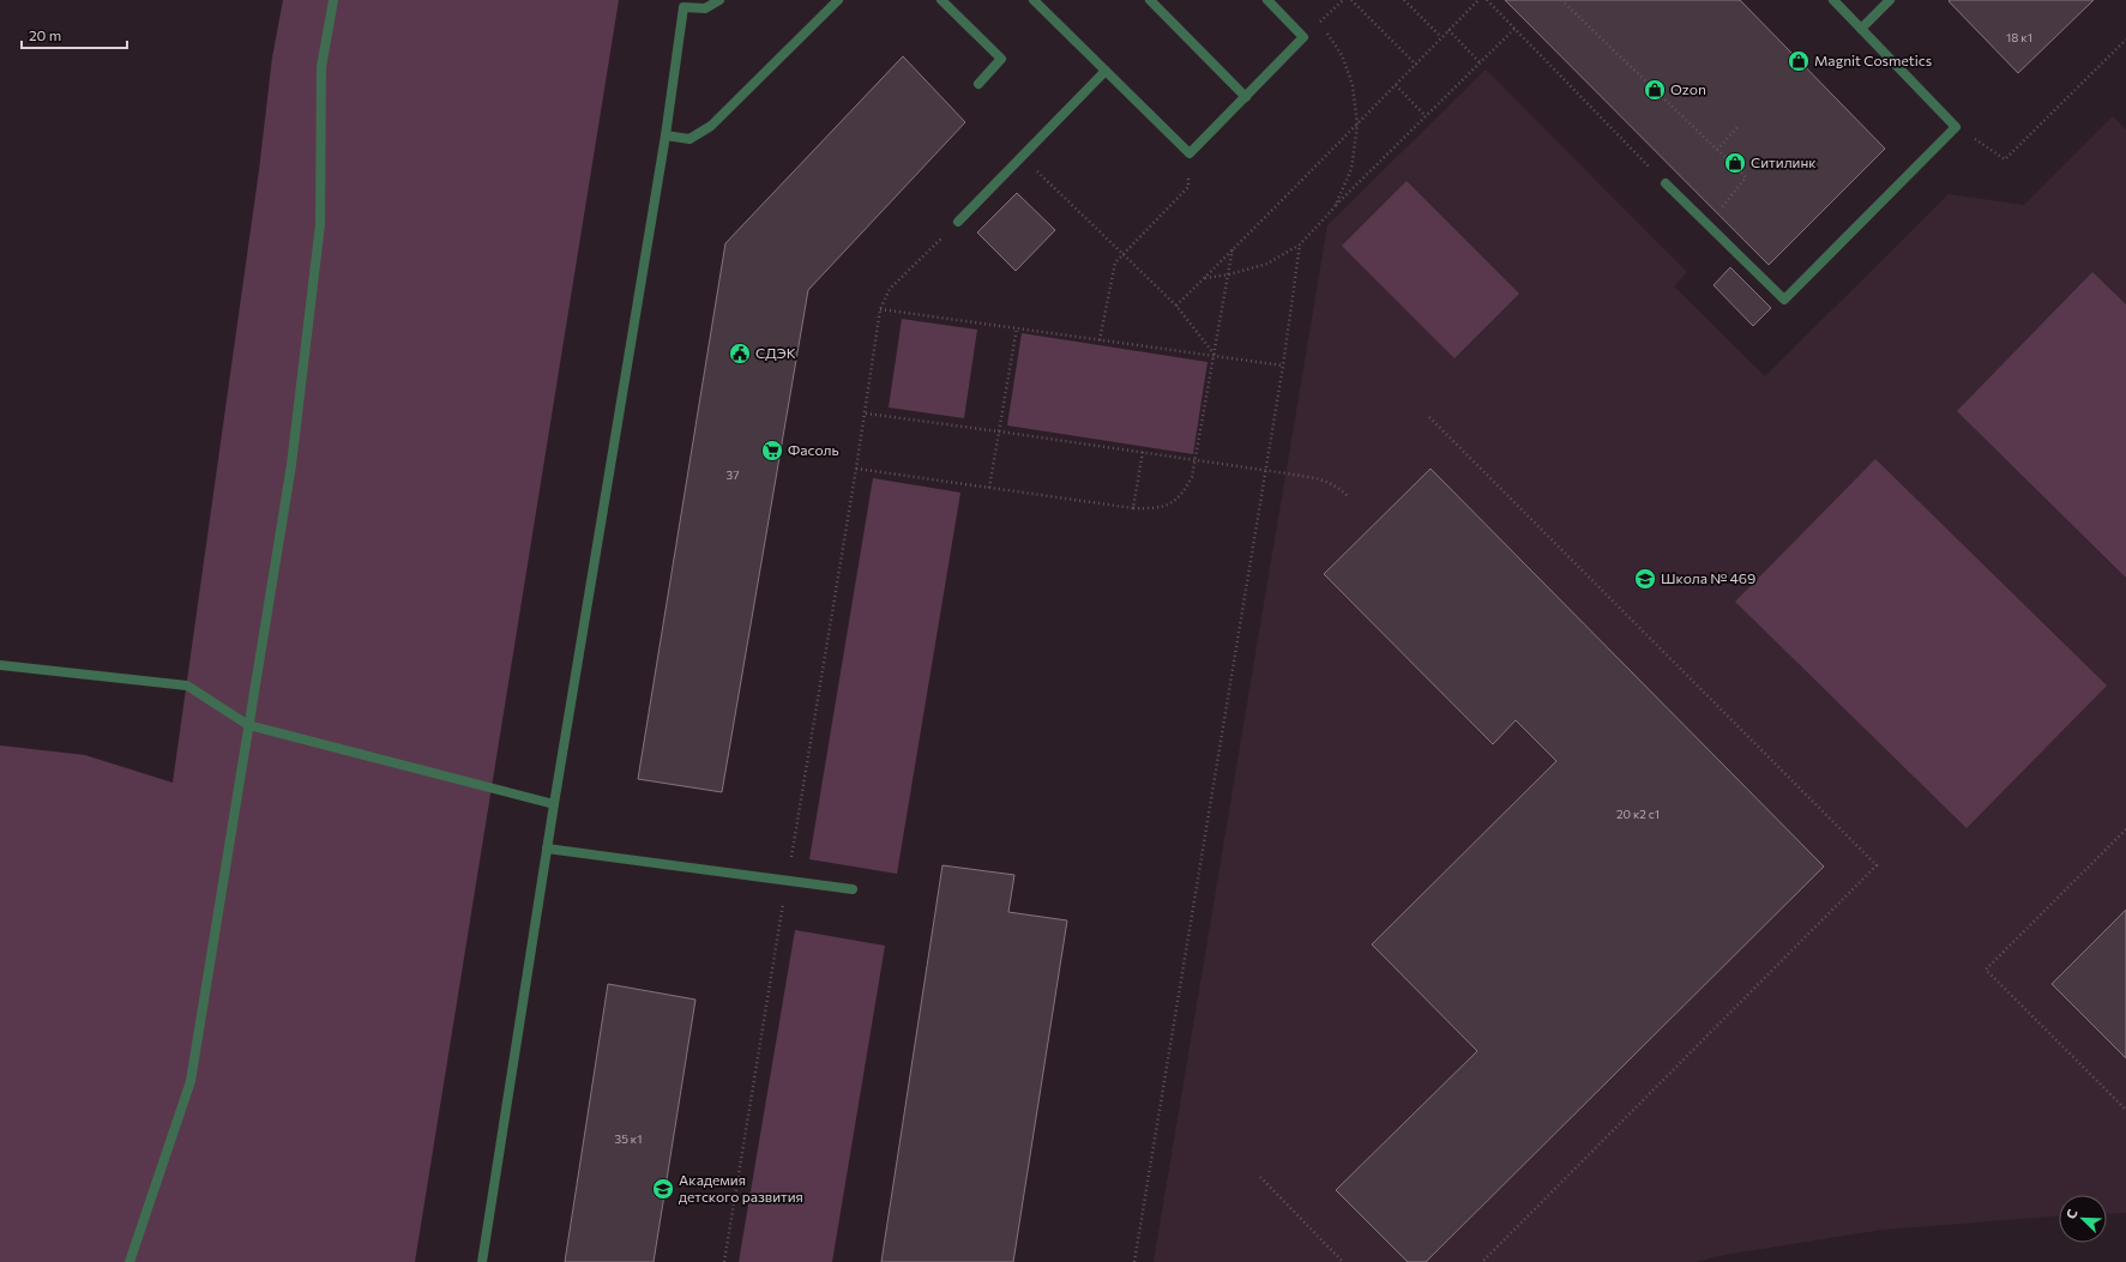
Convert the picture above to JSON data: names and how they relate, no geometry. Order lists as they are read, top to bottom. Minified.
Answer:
{"places":{"shop":["Magnit Cosmetics","Ozon","Ситилинк"],"public building":["СДЭК"],"supermarket":["Фасоль"],"school or university":["Школа № 469","Академия детского развития"]},"house_numbers":["18 к1","37","20 к2 с1","35 к1"],"scale_bar":"20 m","north":"top left"}
